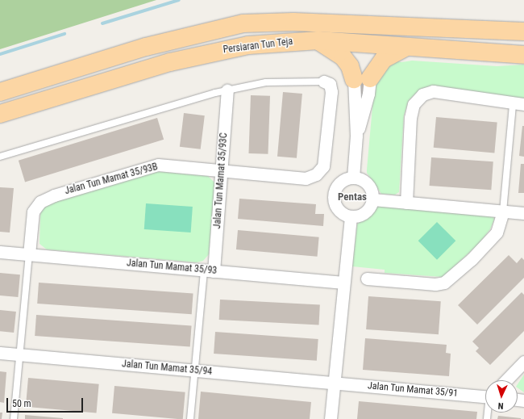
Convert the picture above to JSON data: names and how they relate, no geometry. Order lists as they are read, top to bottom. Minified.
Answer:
{"streets":{"main road":["Persiaran Tun Teja"],"street":["Jalan Tun Mamat 35/93B","Jalan Tun Mamat 35/93C","Jalan Tun Mamat 35/93","Jalan Tun Mamat 35/94","Jalan Tun Mamat 35/91"]},"crossings":[["Jalan Tun Mamat 35/93B","Jalan Tun Mamat 35/93C"],["Jalan Tun Mamat 35/93B","Jalan Tun Mamat 35/93"],["Jalan Tun Mamat 35/93C","Jalan Tun Mamat 35/93"],["Jalan Tun Mamat 35/94","Jalan Tun Mamat 35/91"]],"districts":["Pentas"],"scale_bar":"50 m","north":"bottom"}
